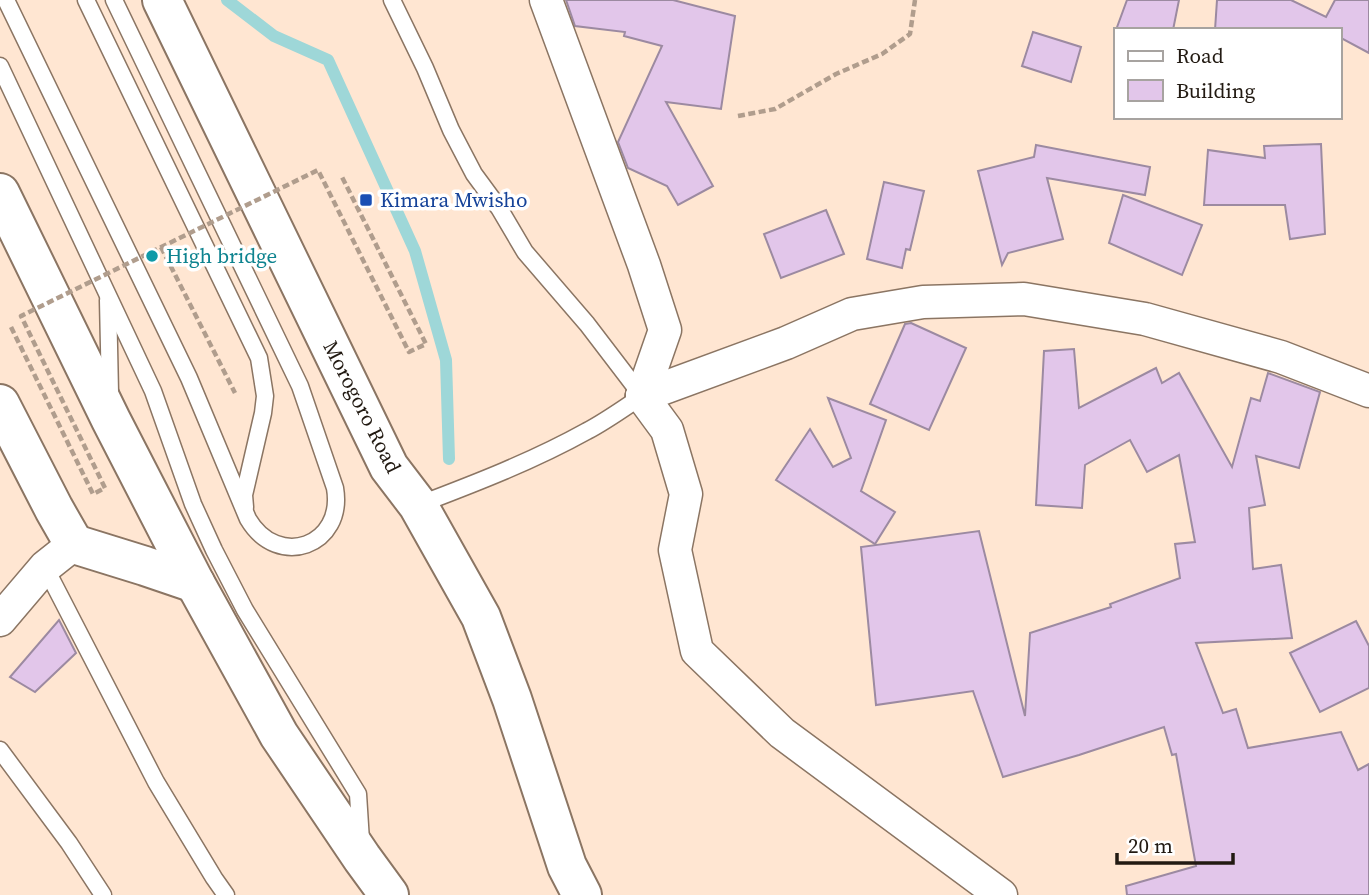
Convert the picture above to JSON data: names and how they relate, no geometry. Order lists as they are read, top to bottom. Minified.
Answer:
{"streets":{"main road":["Morogoro Road"]},"places":{"transit":["Kimara Mwisho"],"other":["High bridge"]},"legend":["Road","Building"],"scale_bar":"20 m"}
